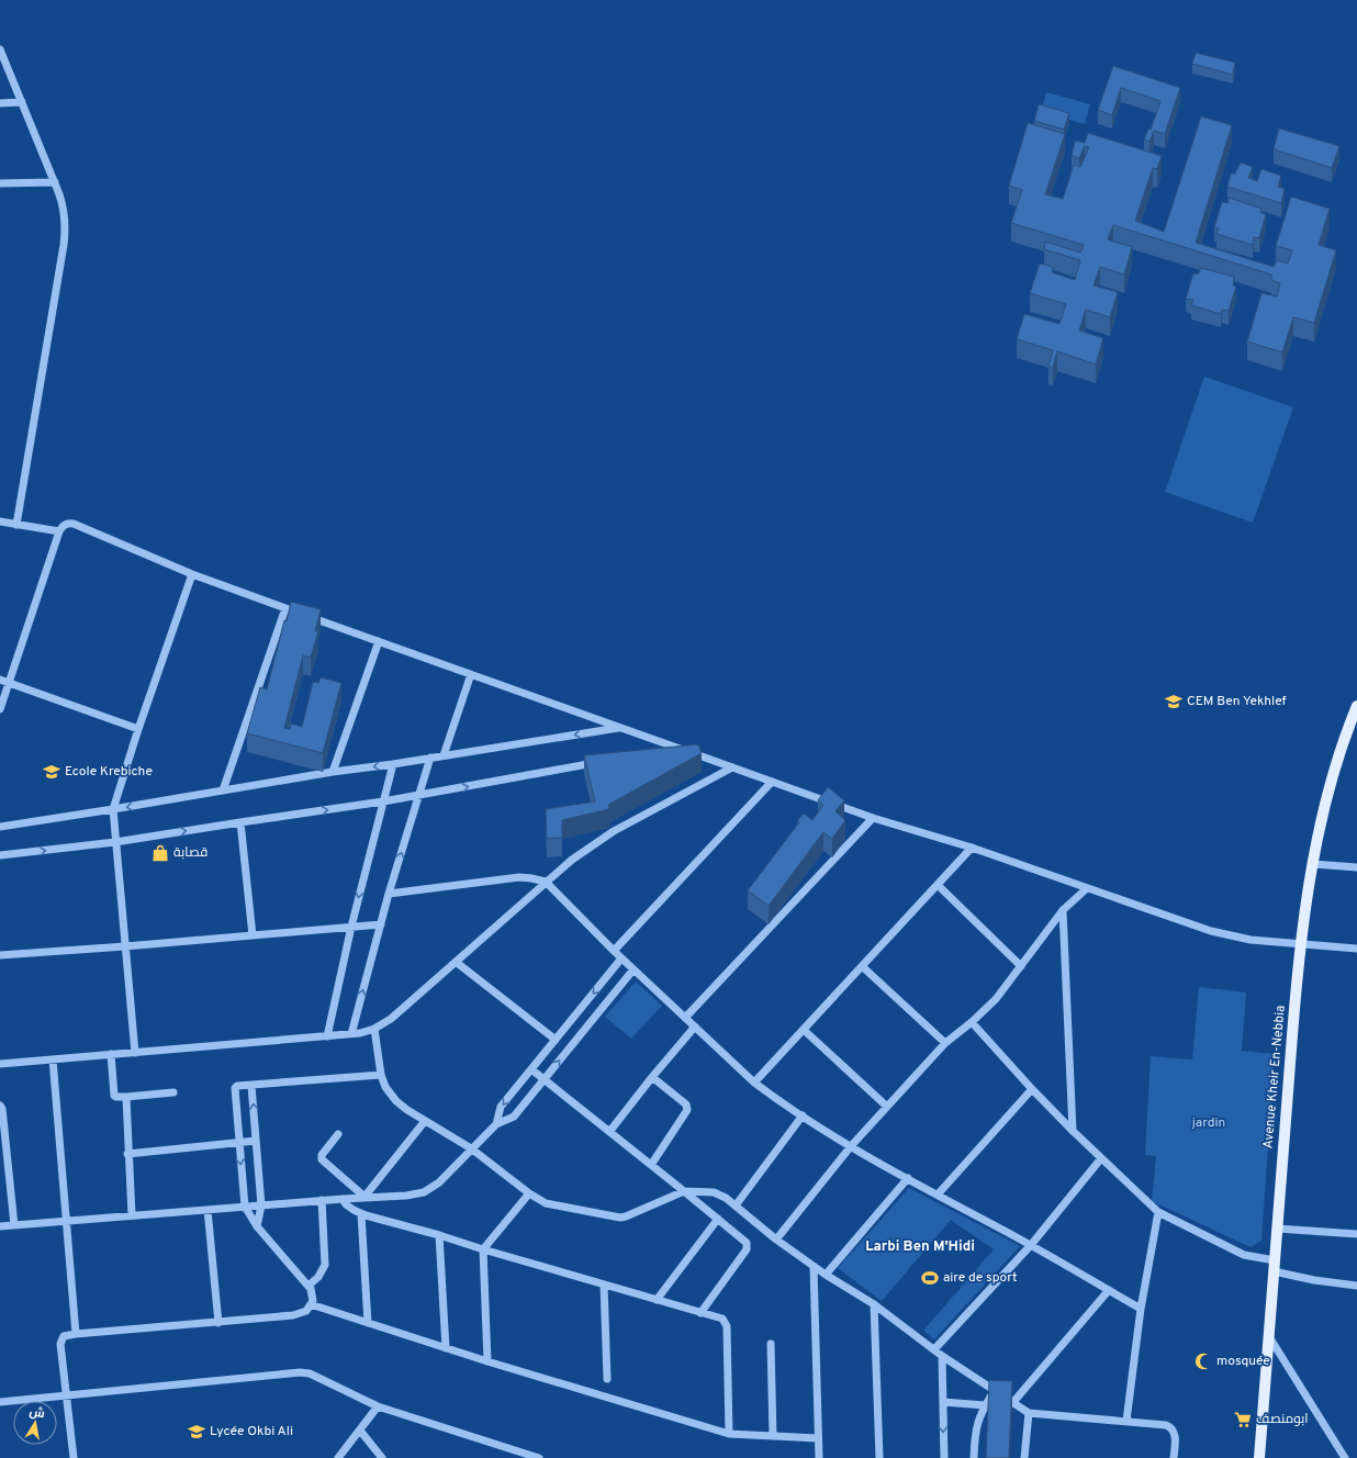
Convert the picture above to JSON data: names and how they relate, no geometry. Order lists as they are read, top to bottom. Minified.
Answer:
{"streets":{"main road":["Avenue Kheir En-Nebbia"]},"districts":["Larbi Ben M'Hidi"],"parks":["jardin"],"places":{"school or university":["CEM Ben Yekhlef","Ecole Krebiche","Lycée Okbi Ali"],"shop":["قصابة"],"sports":["aire de sport"],"mosque":["mosquée"],"supermarket":["ابومنصف"]},"north":"top"}
